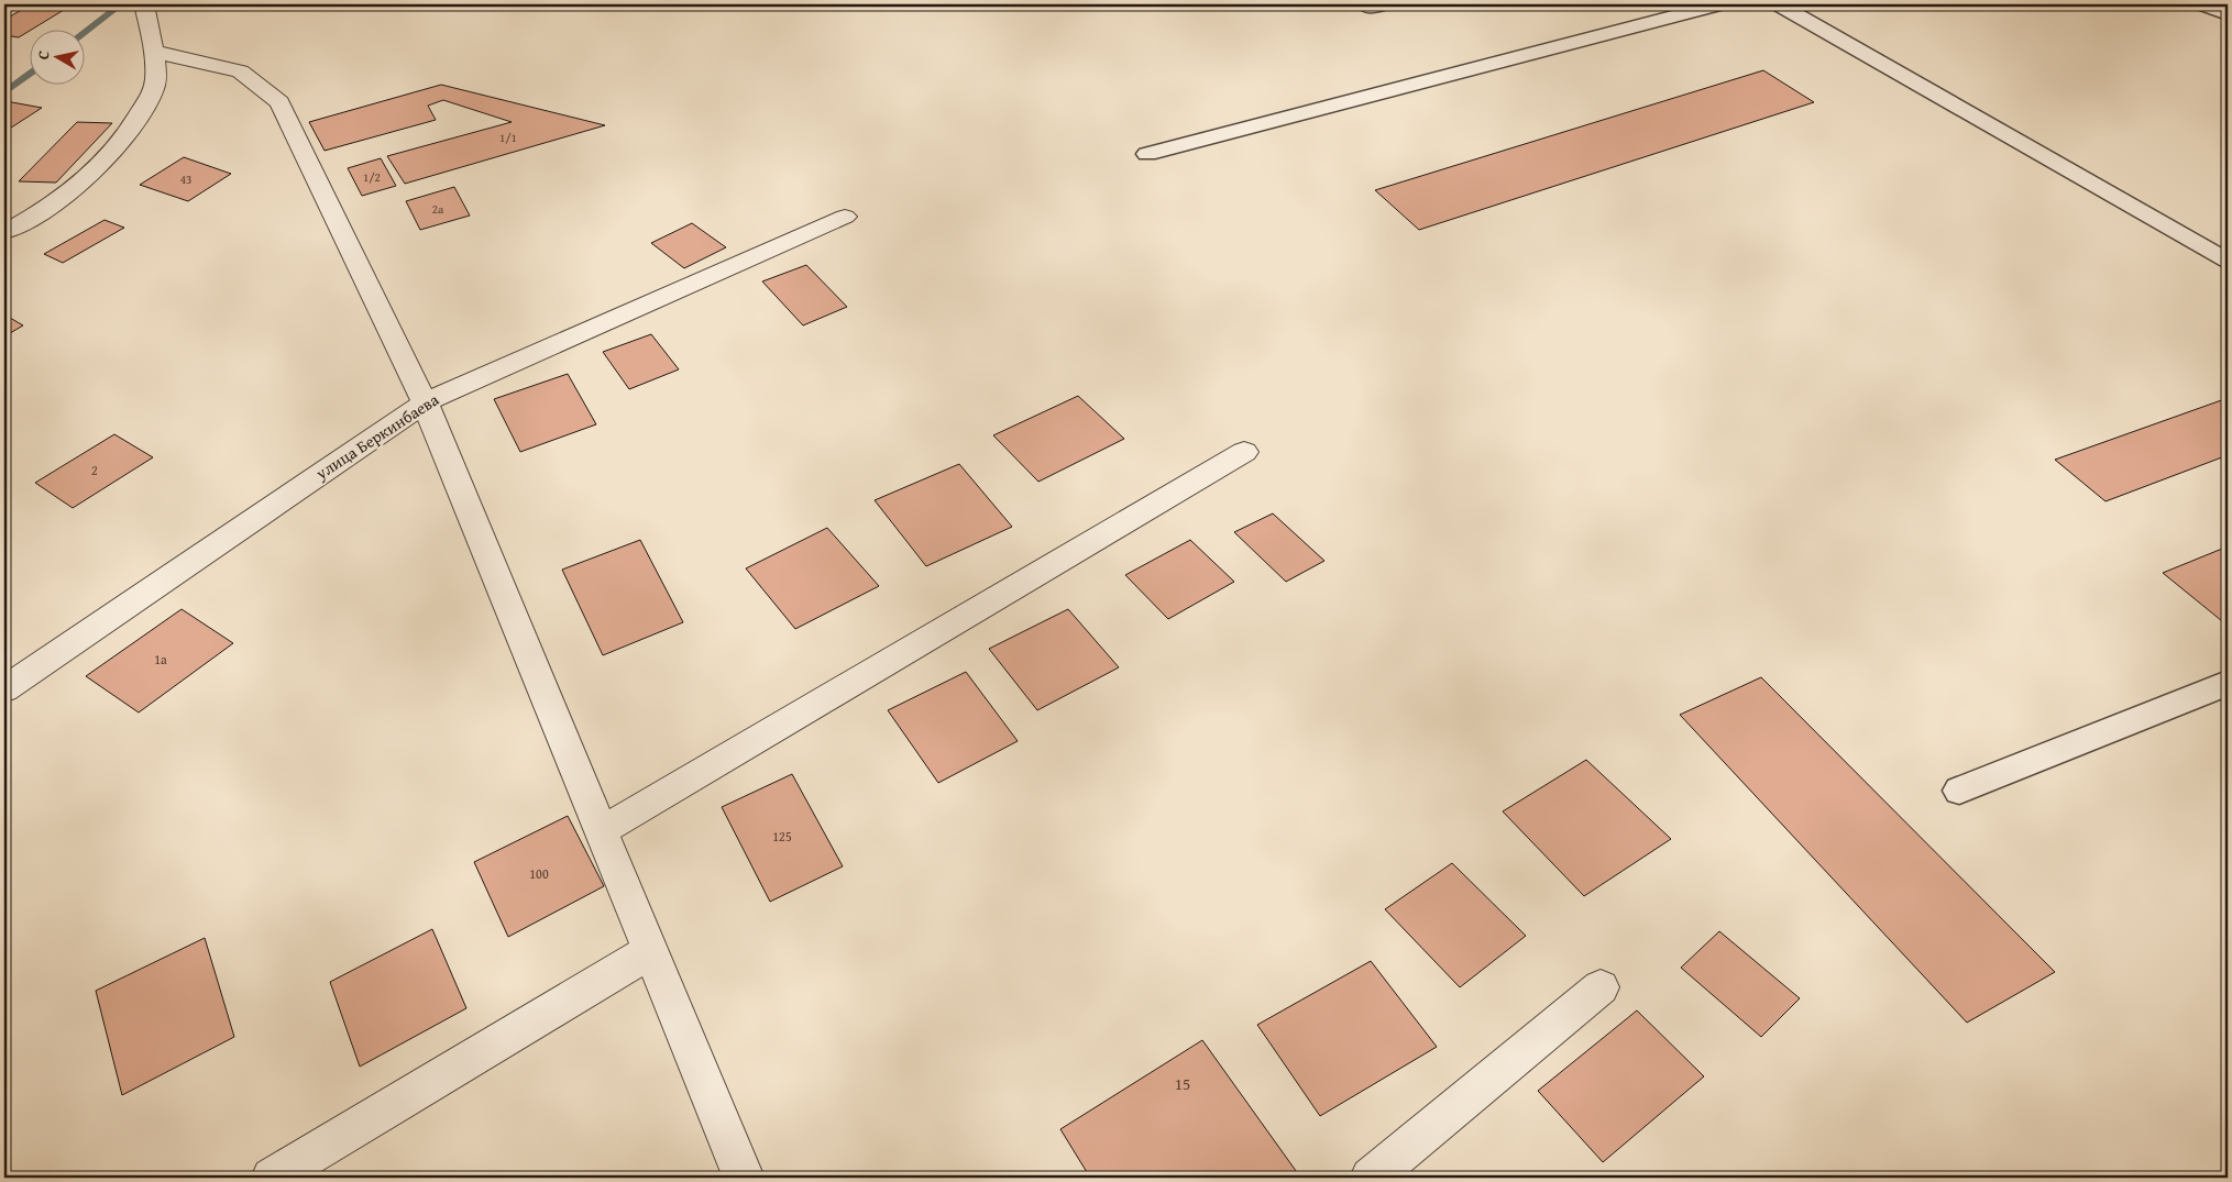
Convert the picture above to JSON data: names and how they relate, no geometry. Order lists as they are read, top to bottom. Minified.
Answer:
{"streets":{"street":["улица Беркинбаева"]},"house_numbers":["1/1","1/2","43","2а","2","1а","125","100","15"],"north":"left"}
